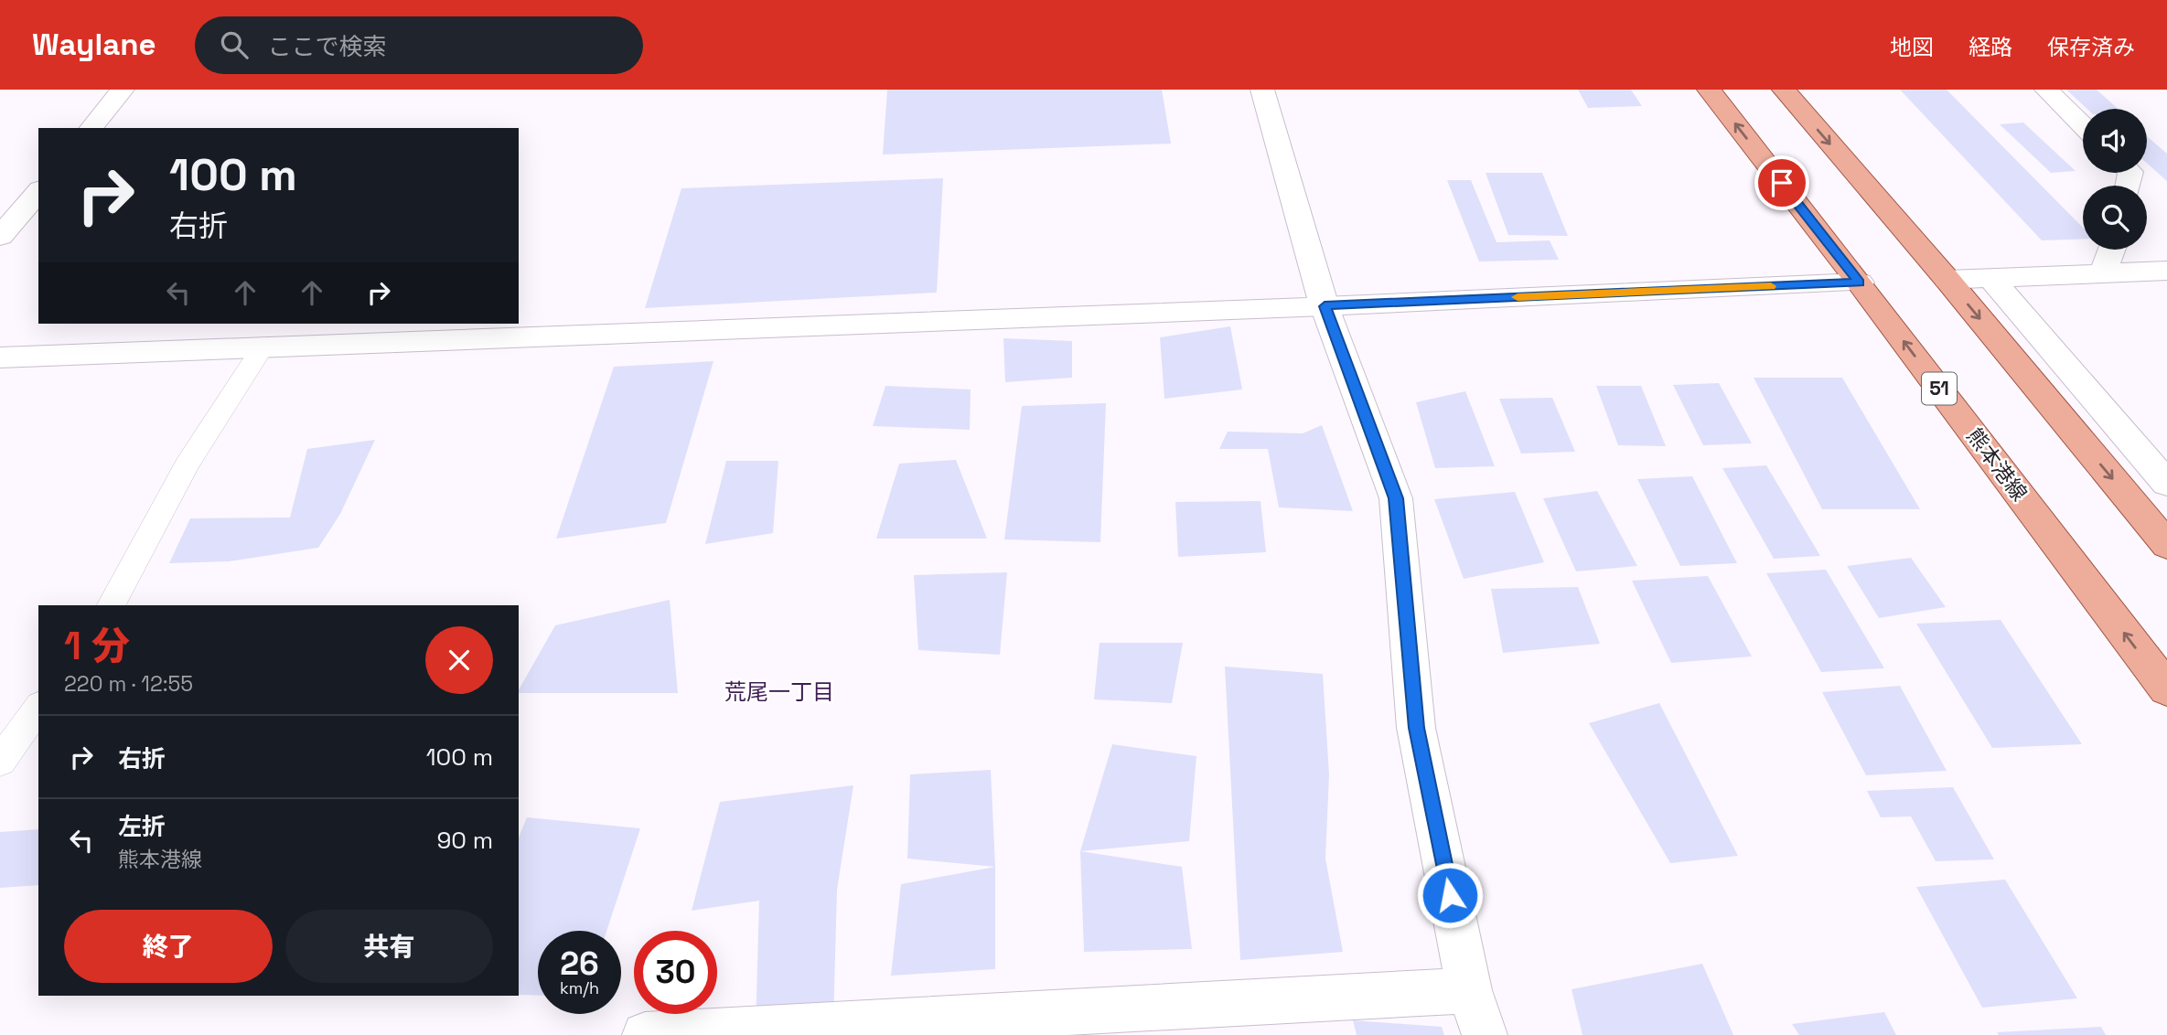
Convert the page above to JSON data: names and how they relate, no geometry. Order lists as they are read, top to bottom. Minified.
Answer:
{"streets":{"main road":["51","熊本港線"]},"districts":["荒尾一丁目"],"page":{"header":"Waylane","search":"ここで検索","nav":["地図","経路","保存済み"],"turn":["100 m","右折"],"heading":["1 分","220 m · 12:55"],"list":[{"name":"右折","value":"100 m"},{"name":"左折","note":"熊本港線","value":"90 m"}],"buttons":["終了","共有"],"speed":"26 km/h","limit":"30"}}
